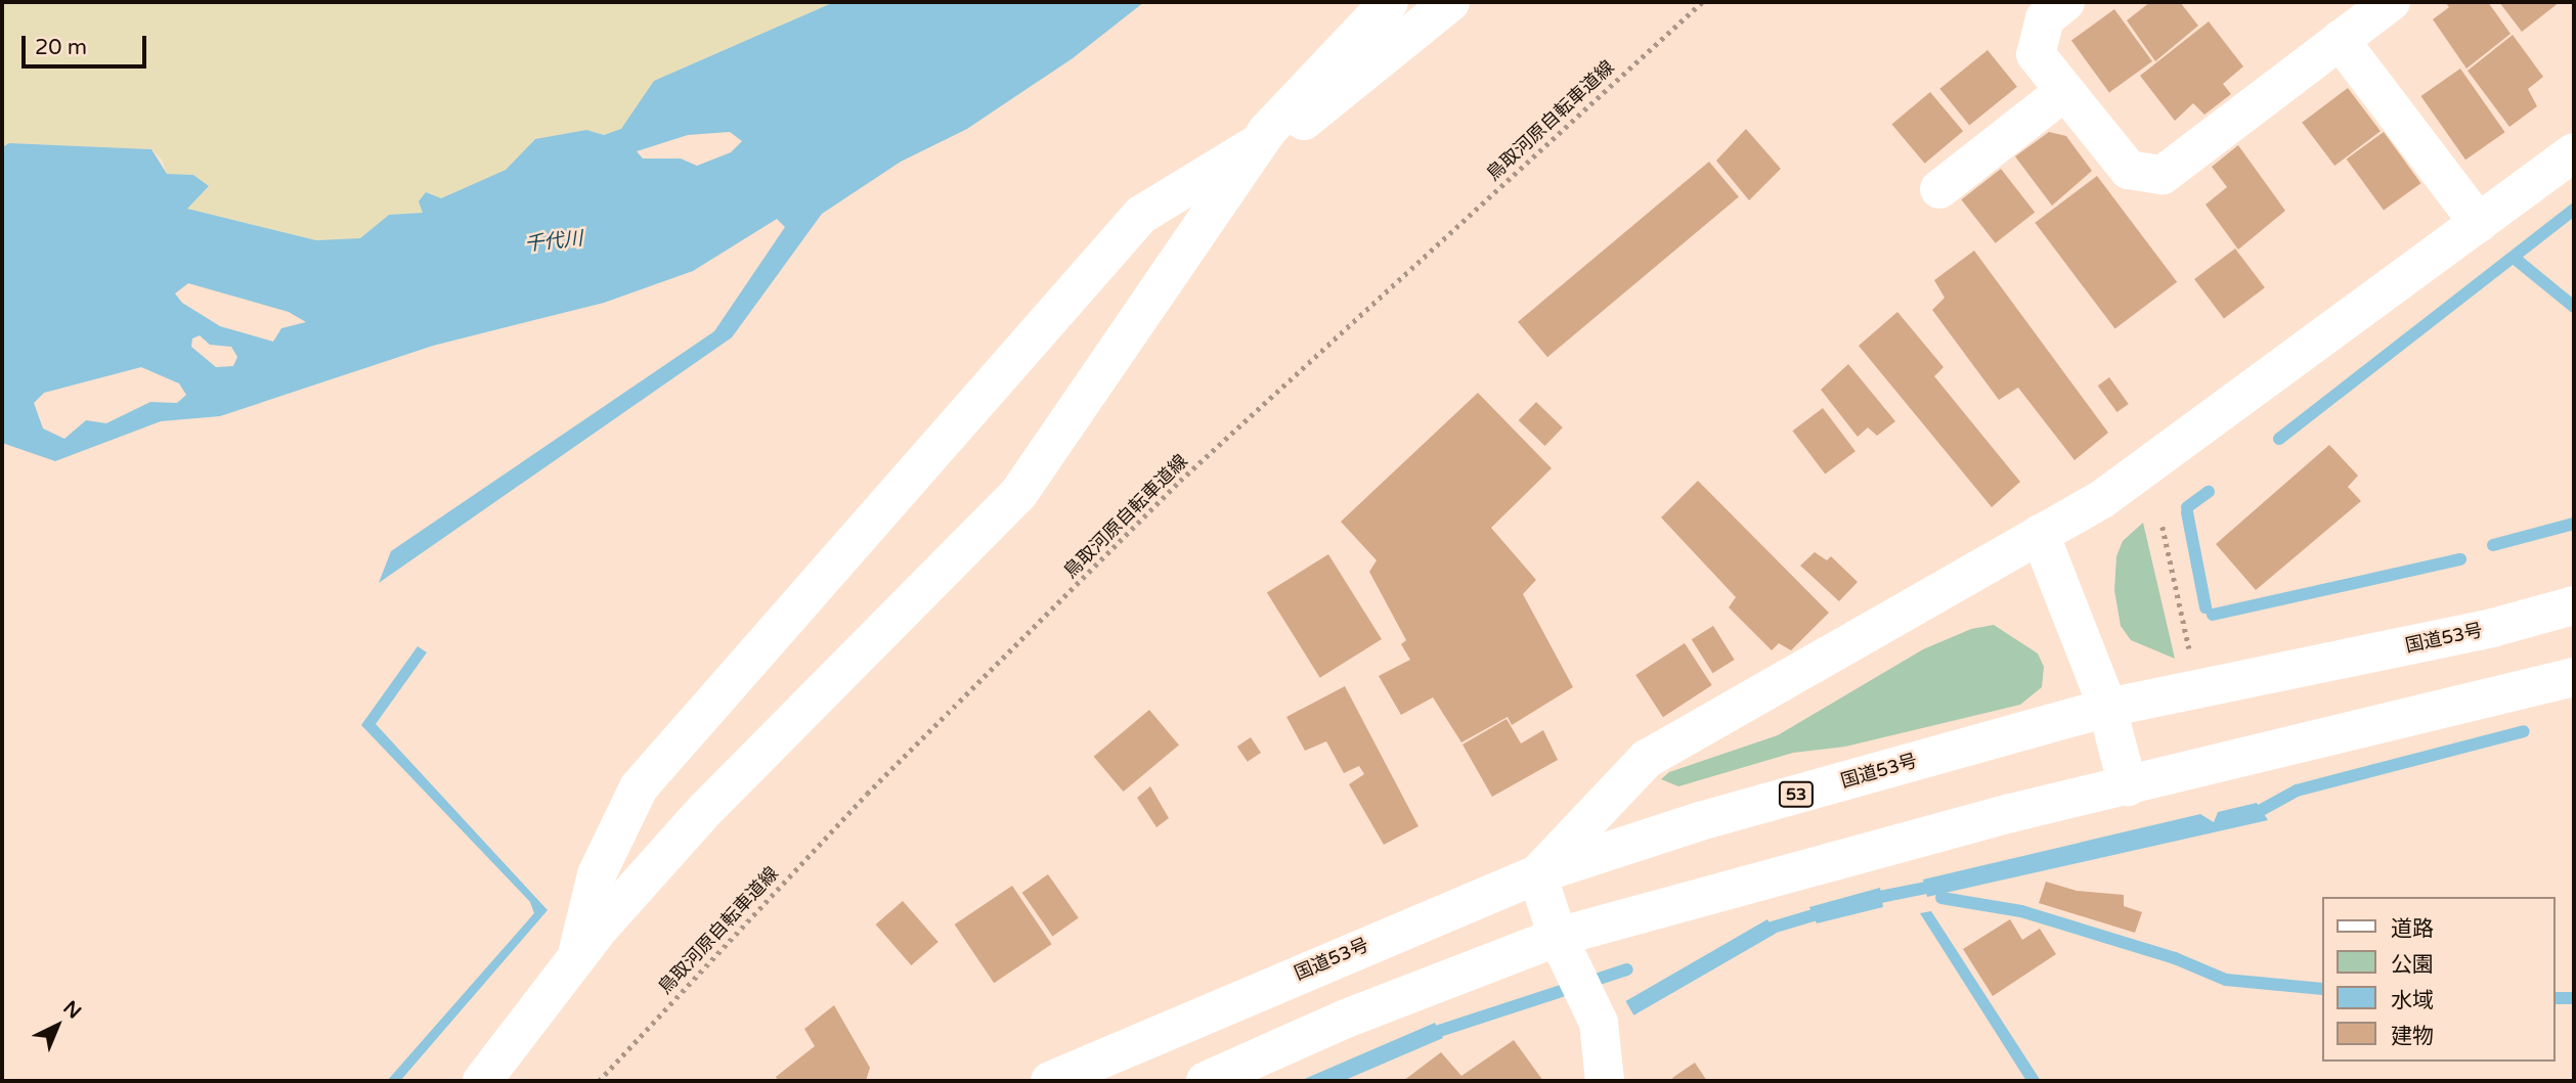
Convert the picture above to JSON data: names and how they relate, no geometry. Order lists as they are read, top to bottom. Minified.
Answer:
{"streets":{"main road":["国道53号","53"],"path":["鳥取河原自転車道線"]},"water":["千代川"],"legend":["道路","公園","水域","建物"],"scale_bar":"20 m","north":"top right"}
